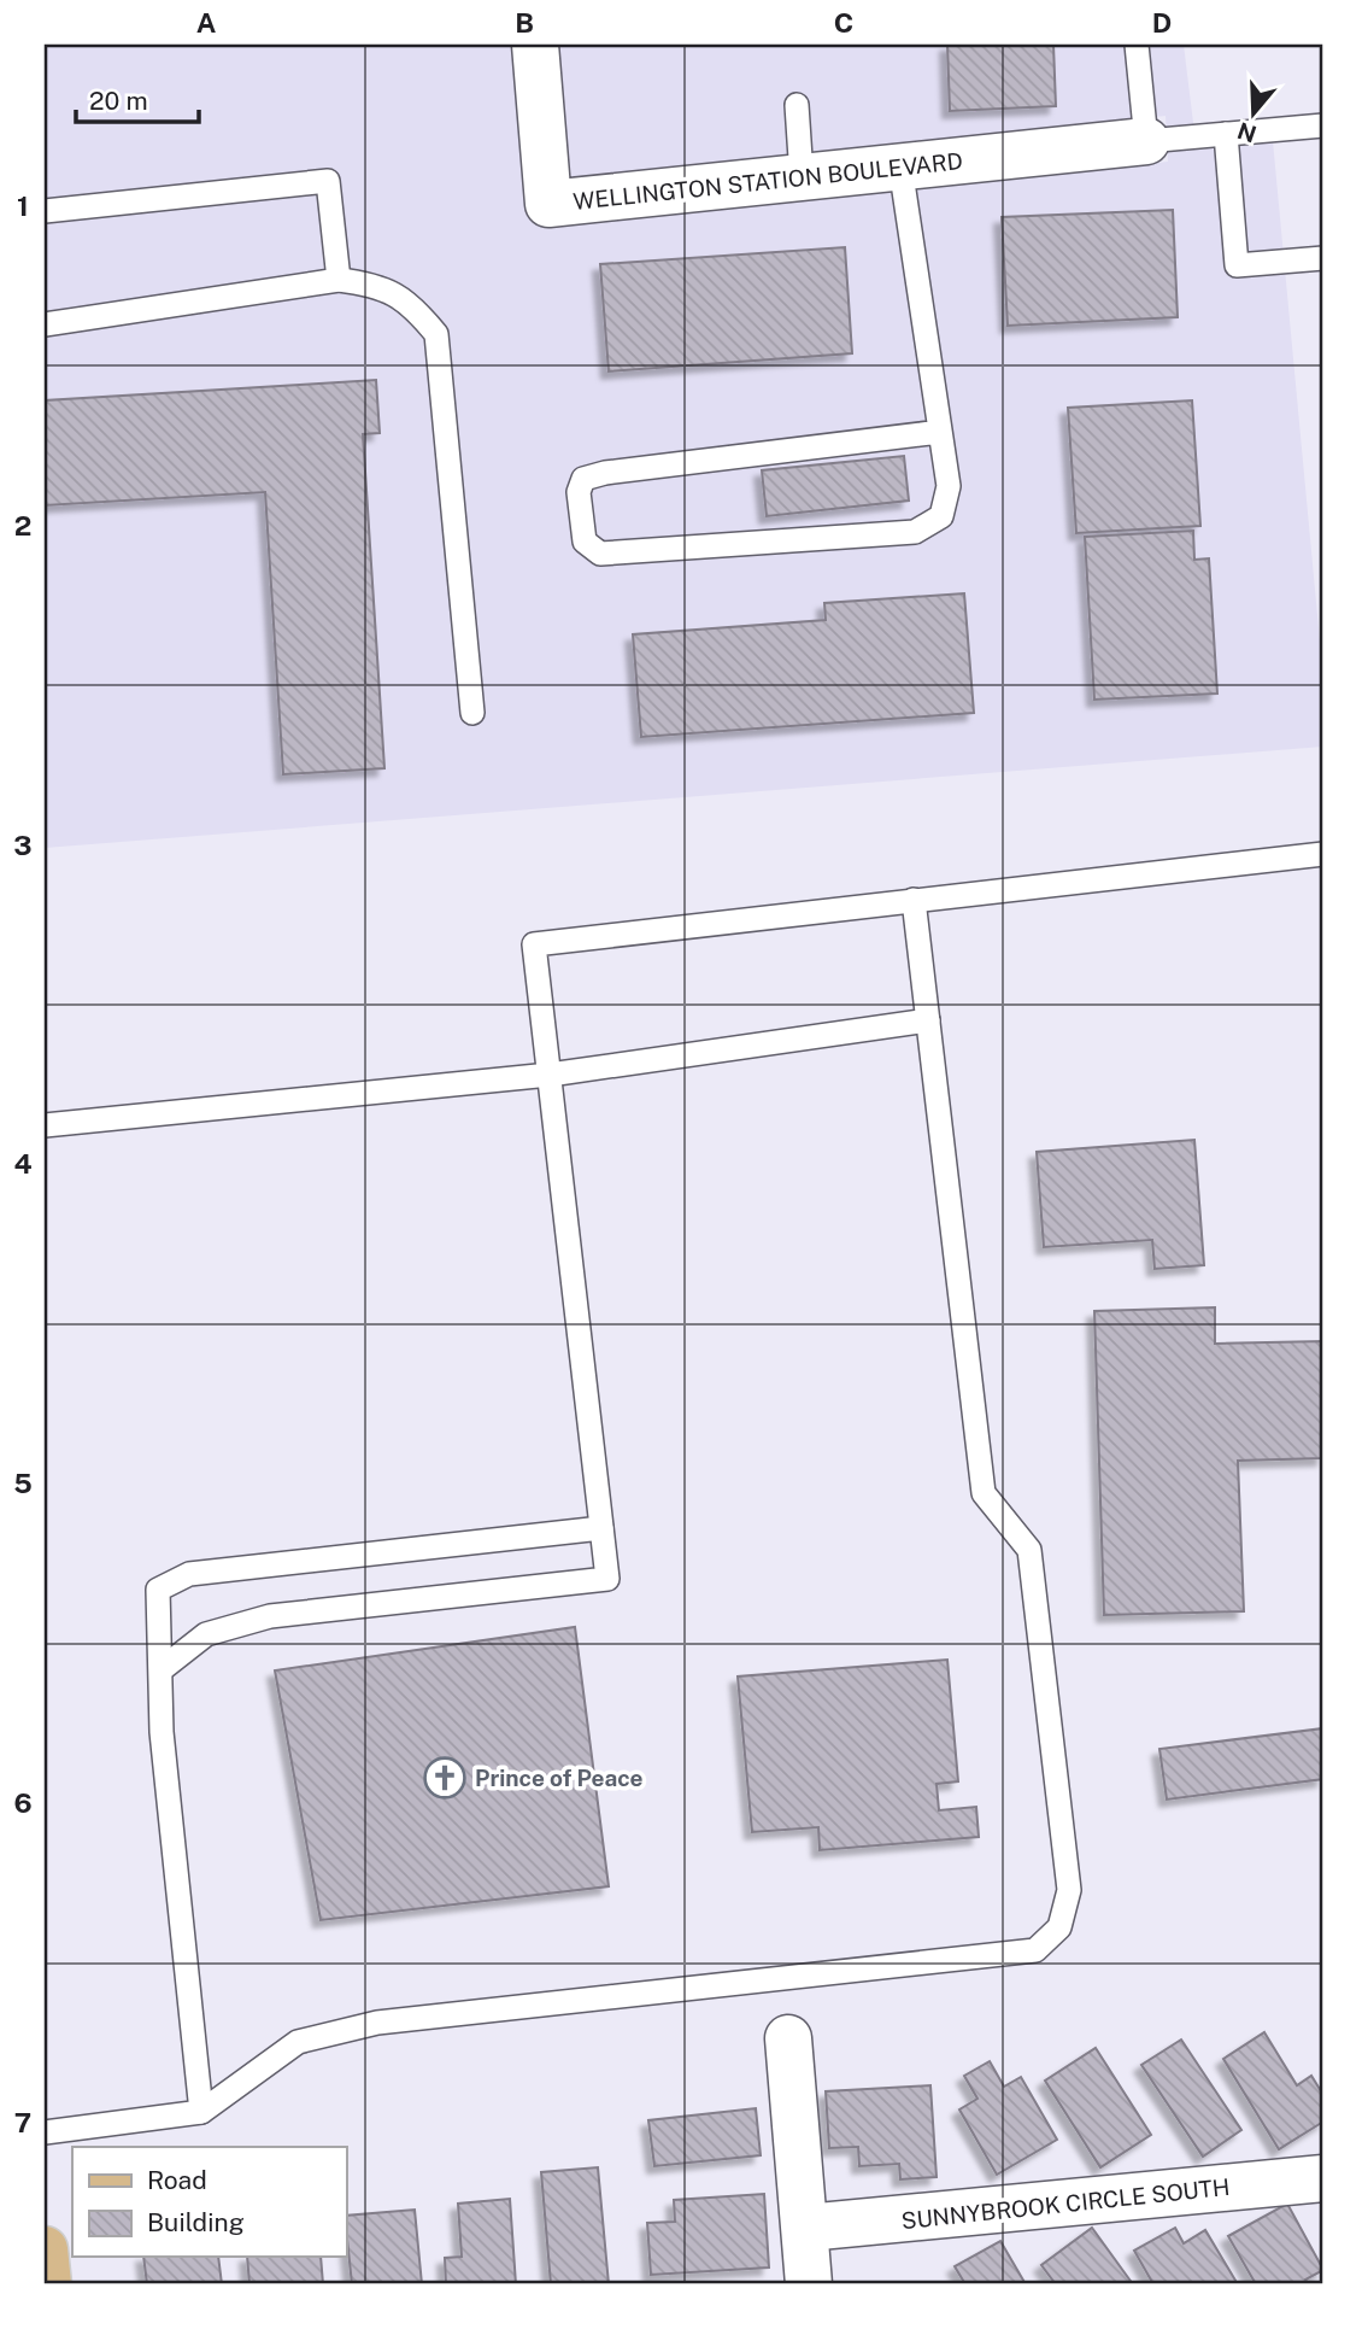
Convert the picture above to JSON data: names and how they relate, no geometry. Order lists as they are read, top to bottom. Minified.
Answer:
{"streets":{"street":["WELLINGTON STATION BOULEVARD","SUNNYBROOK CIRCLE SOUTH"]},"places":{"church":["Prince of Peace"]},"legend":["Road","Building"],"scale_bar":"20 m","north":"bottom","grid":{"columns":["A","B","C","D"],"rows":["1","2","3","4","5","6","7"]}}
